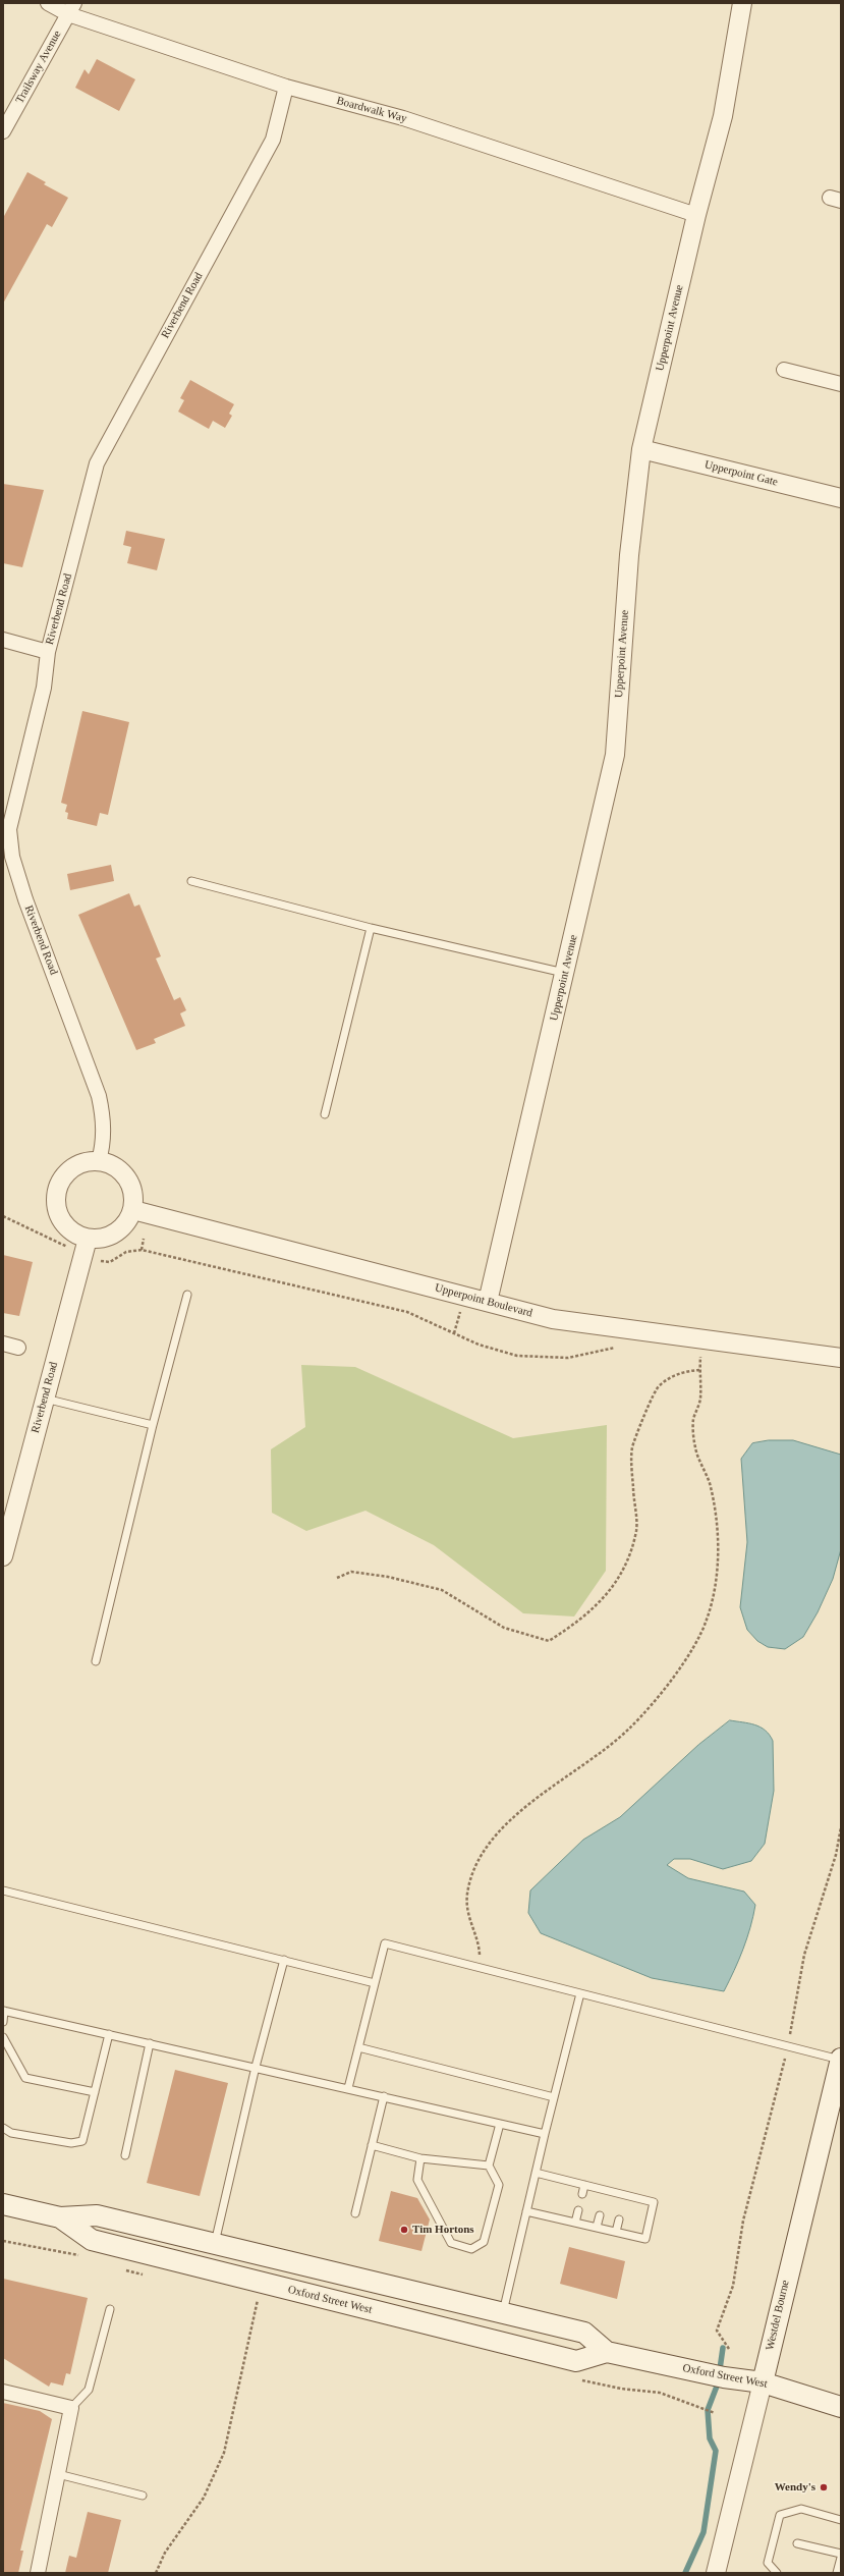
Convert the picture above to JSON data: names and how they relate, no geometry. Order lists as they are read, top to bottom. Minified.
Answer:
{"streets":{"main road":["Oxford Street West","Westdel Bourne"],"street":["Trailsway Avenue","Boardwalk Way","Riverbend Road","Upperpoint Avenue","Upperpoint Gate","Upperpoint Boulevard"]},"crossings":[["Trailsway Avenue","Boardwalk Way"],["Boardwalk Way","Riverbend Road"],["Boardwalk Way","Upperpoint Avenue"],["Riverbend Road","Upperpoint Boulevard"],["Upperpoint Avenue","Upperpoint Gate"],["Upperpoint Avenue","Upperpoint Boulevard"],["Oxford Street West","Westdel Bourne"]],"places":["Tim Hortons","Wendy's"]}
